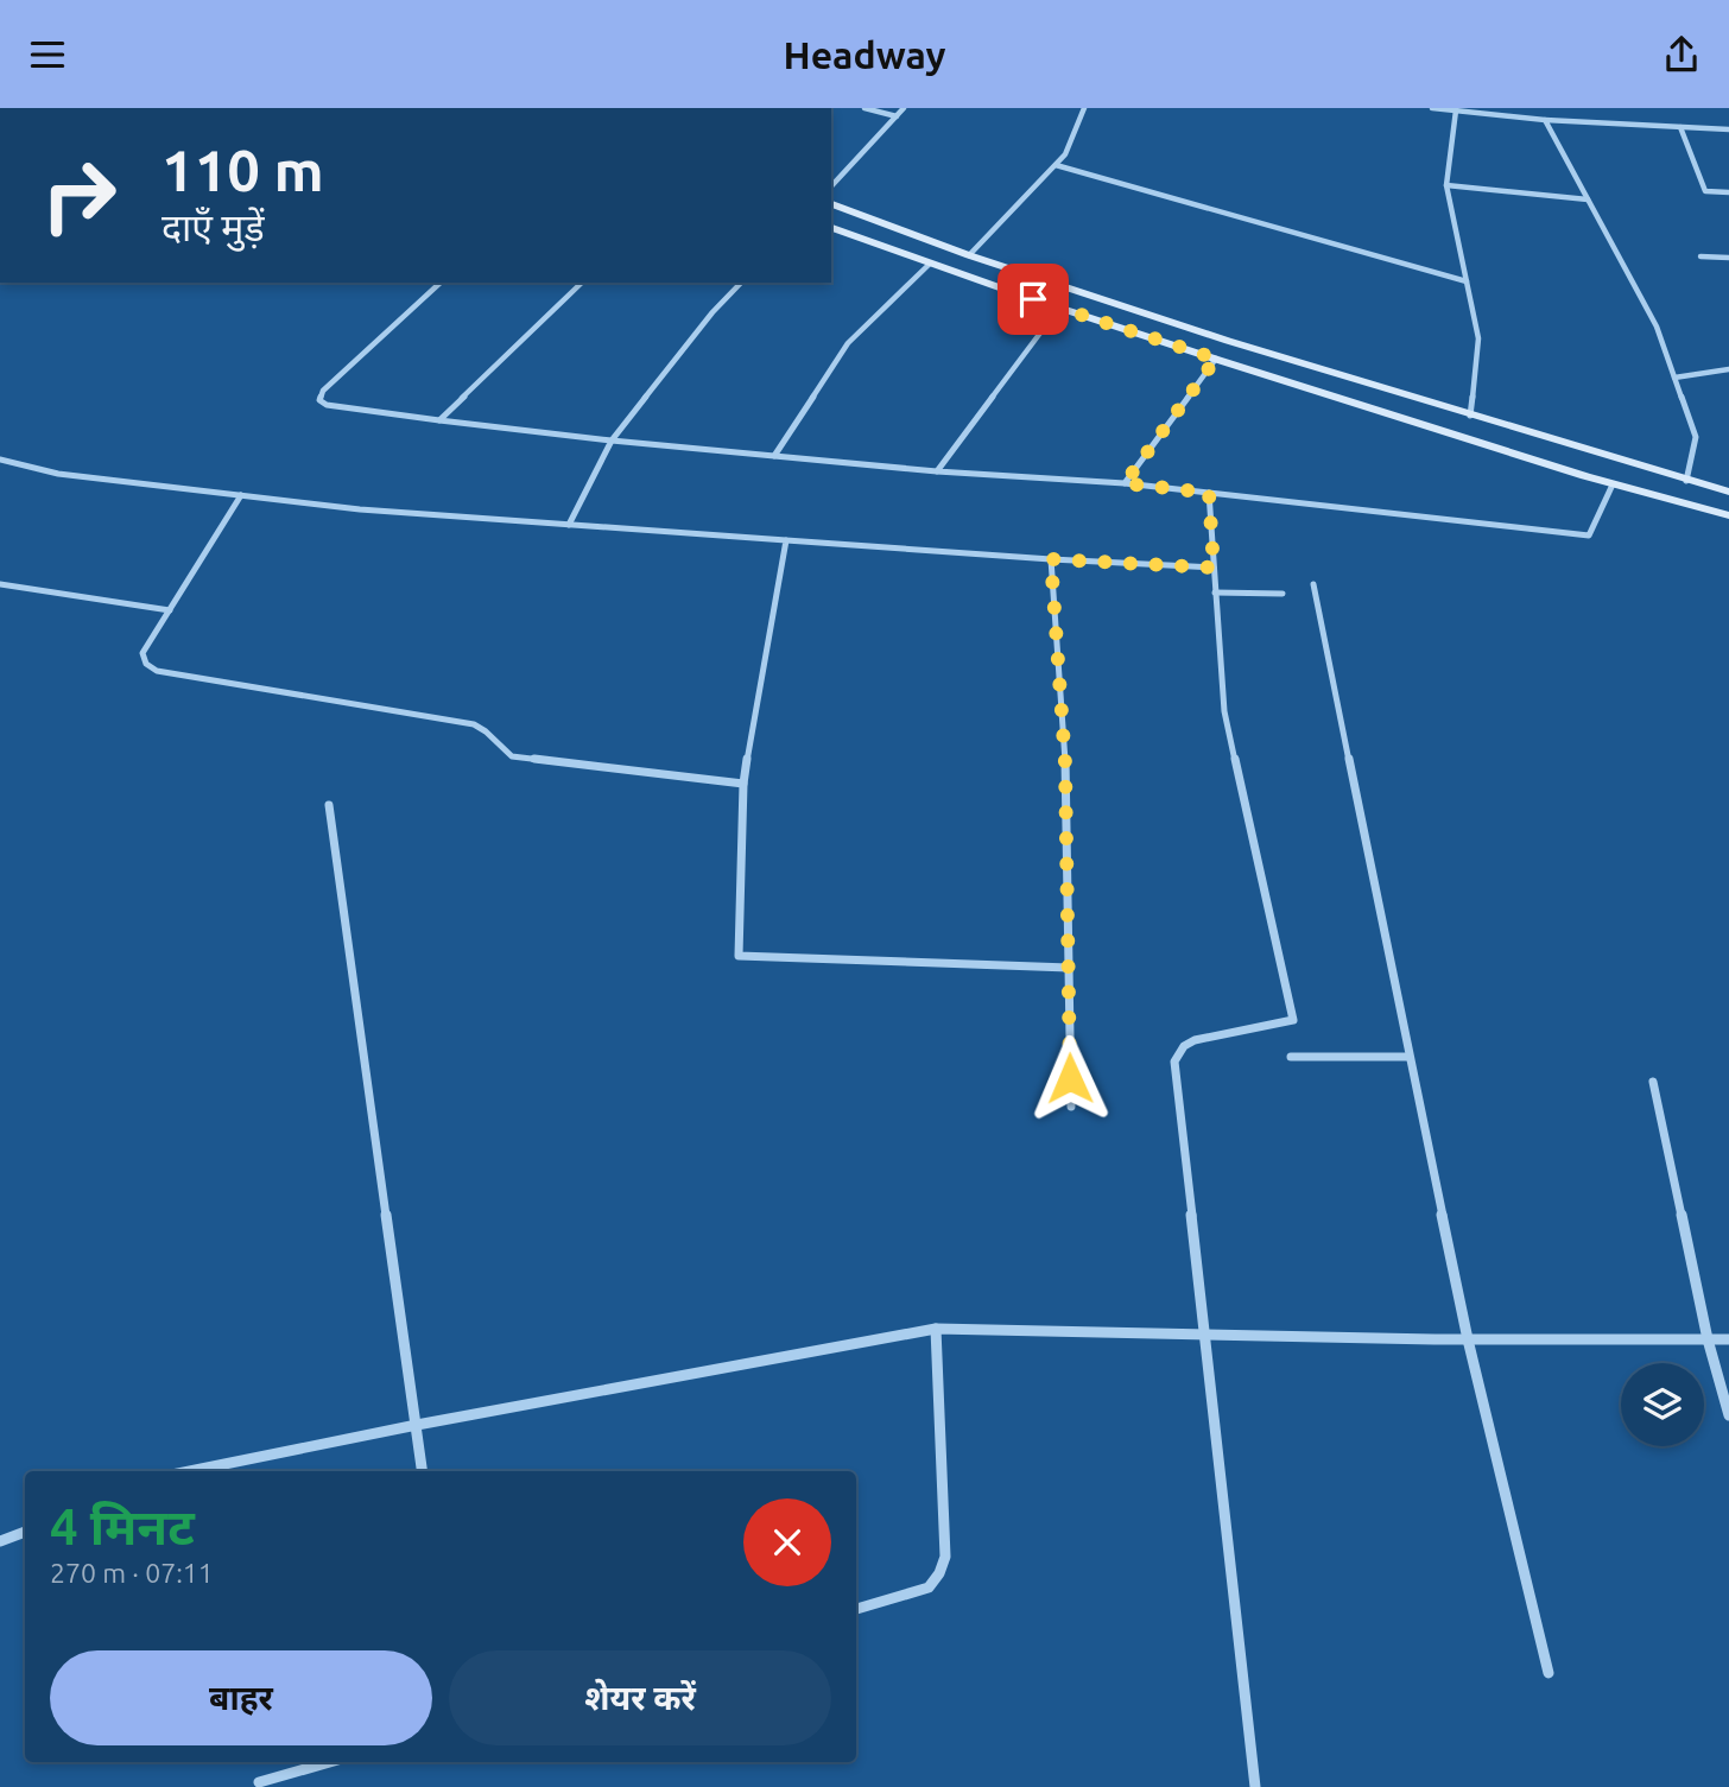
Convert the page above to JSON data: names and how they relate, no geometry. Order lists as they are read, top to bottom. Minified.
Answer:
{"page":{"header":"Headway","turn":["110 m","दाएँ मुड़ें"],"heading":["4 मिनट","270 m · 07:11"],"buttons":["बाहर","शेयर करें"]}}
